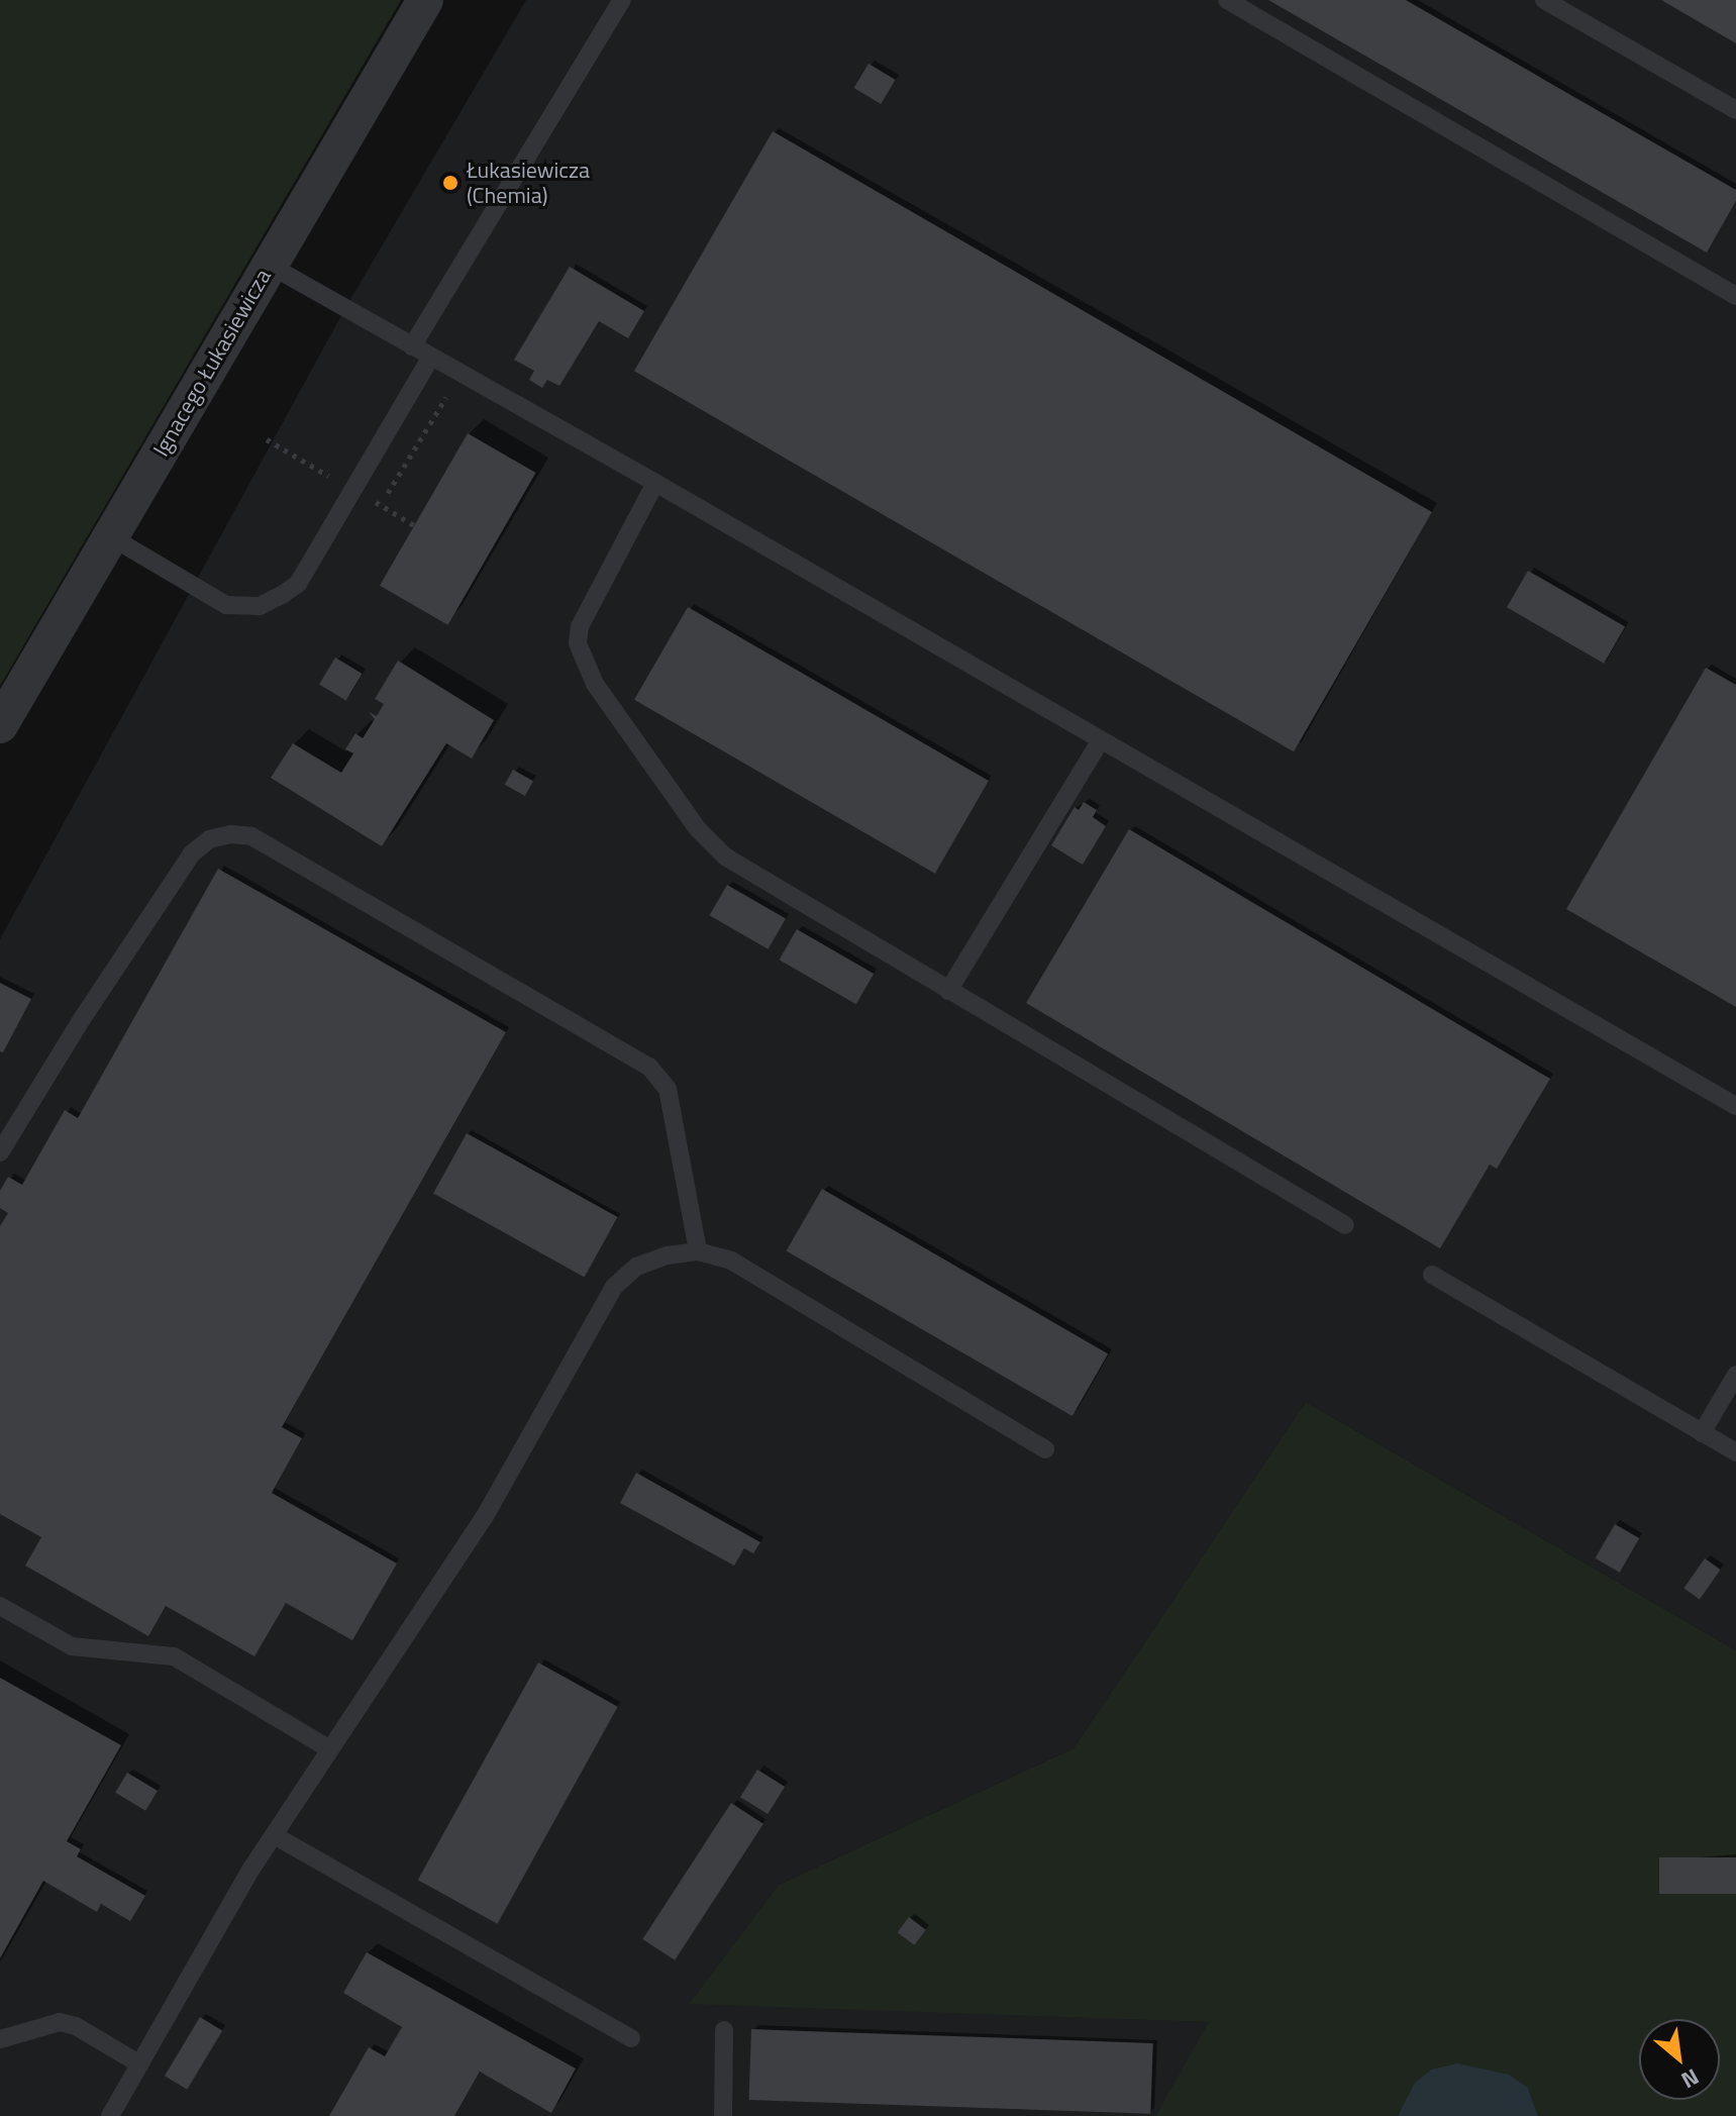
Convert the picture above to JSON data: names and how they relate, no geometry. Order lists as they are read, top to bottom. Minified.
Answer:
{"streets":{"street":["Ignacego Łukasiewicza"]},"places":["Łukasiewicza (Chemia)"],"north":"bottom right"}
